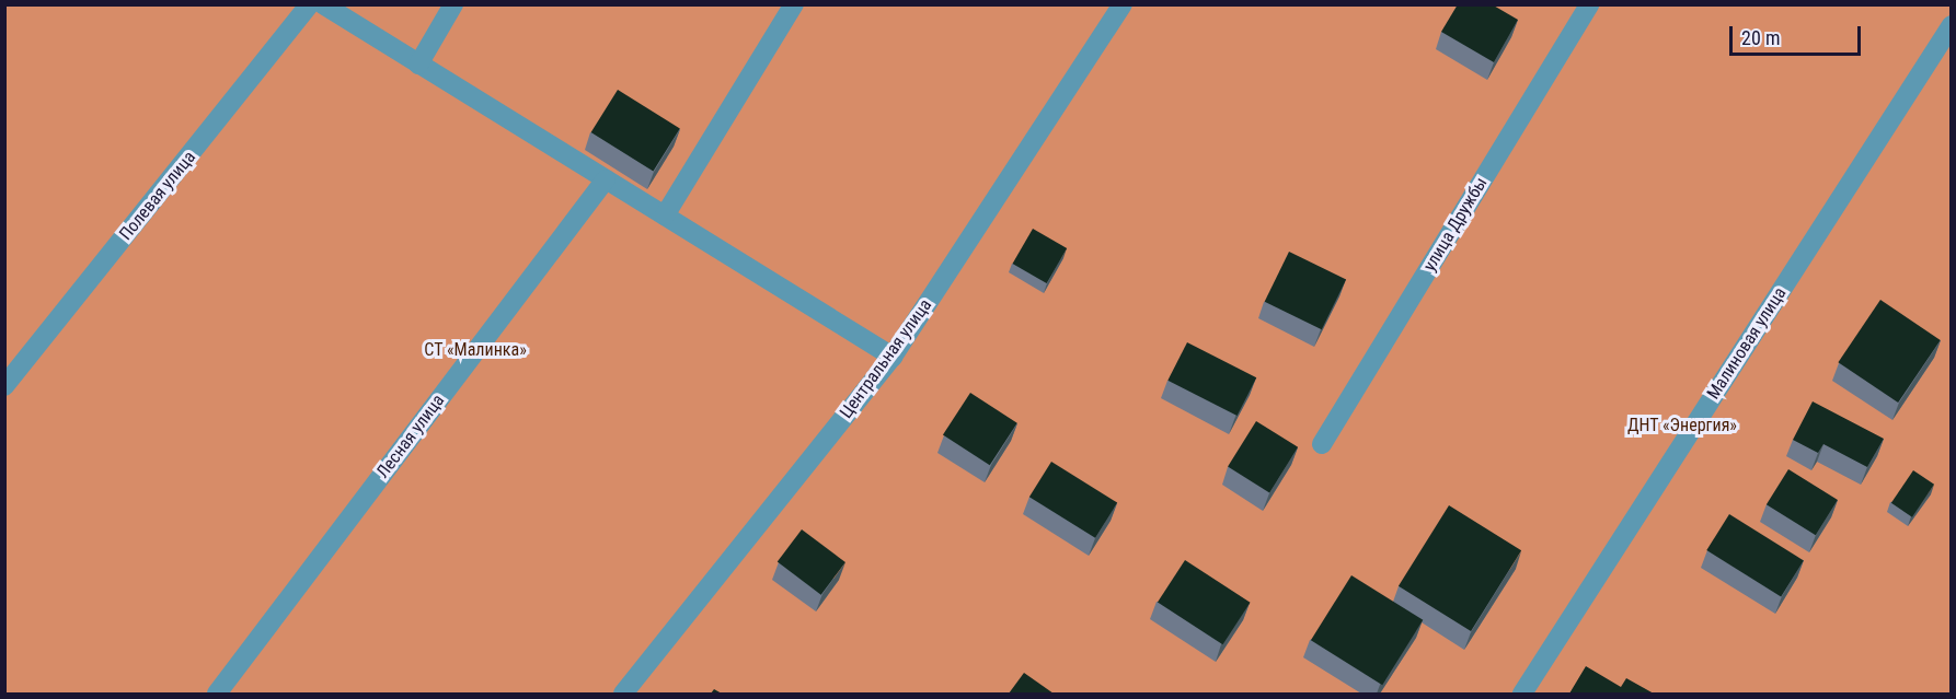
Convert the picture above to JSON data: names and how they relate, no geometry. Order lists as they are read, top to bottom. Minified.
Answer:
{"streets":{"street":["Полевая улица","улица Дружбы","Малиновая улица","Центральная улица","Лесная улица"]},"parks":["CТ «Малинка»","ДНТ «Энергия»"],"scale_bar":"20 m"}
